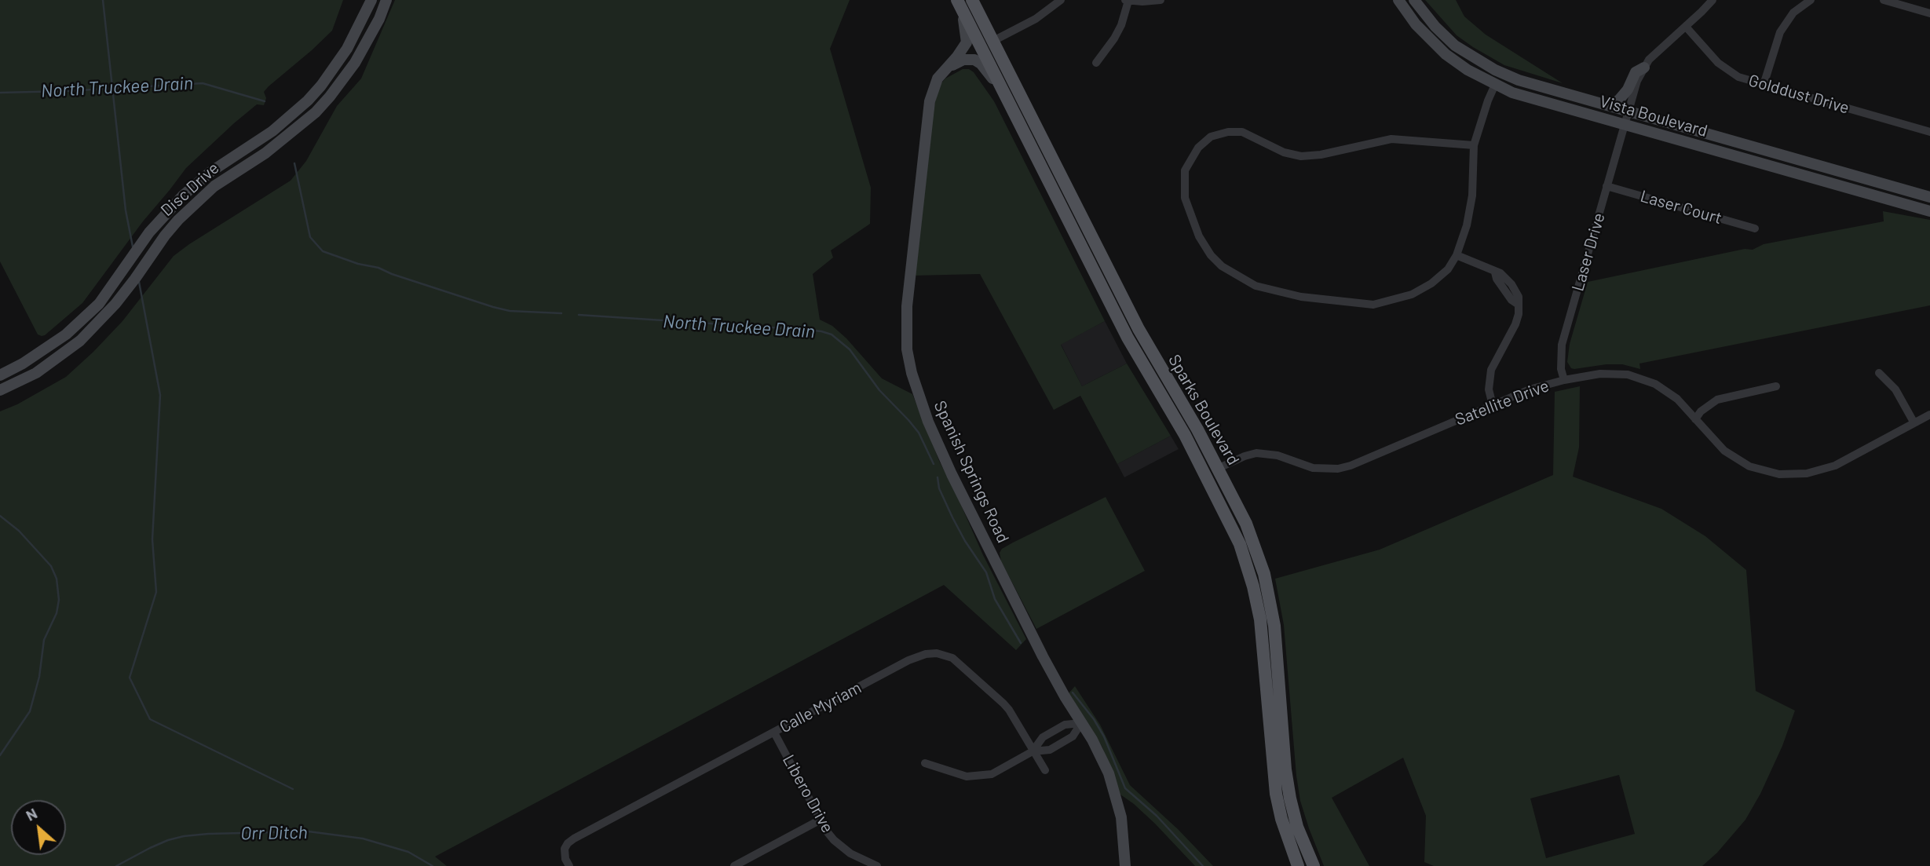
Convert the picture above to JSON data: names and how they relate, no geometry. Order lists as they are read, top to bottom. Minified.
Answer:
{"streets":{"main road":["Vista Boulevard","Disc Drive","Sparks Boulevard","Spanish Springs Road"],"street":["Golddust Drive","Laser Court","Laser Drive","Satellite Drive","Calle Myriam","Libero Drive"]},"crossings":[["Golddust Drive","Laser Drive"],["Vista Boulevard","Laser Drive"],["Laser Court","Laser Drive"],["Laser Drive","Satellite Drive"],["Satellite Drive","Sparks Boulevard"],["Sparks Boulevard","Spanish Springs Road"],["Calle Myriam","Libero Drive"]],"water":["North Truckee Drain","Orr Ditch"],"north":"top left"}
